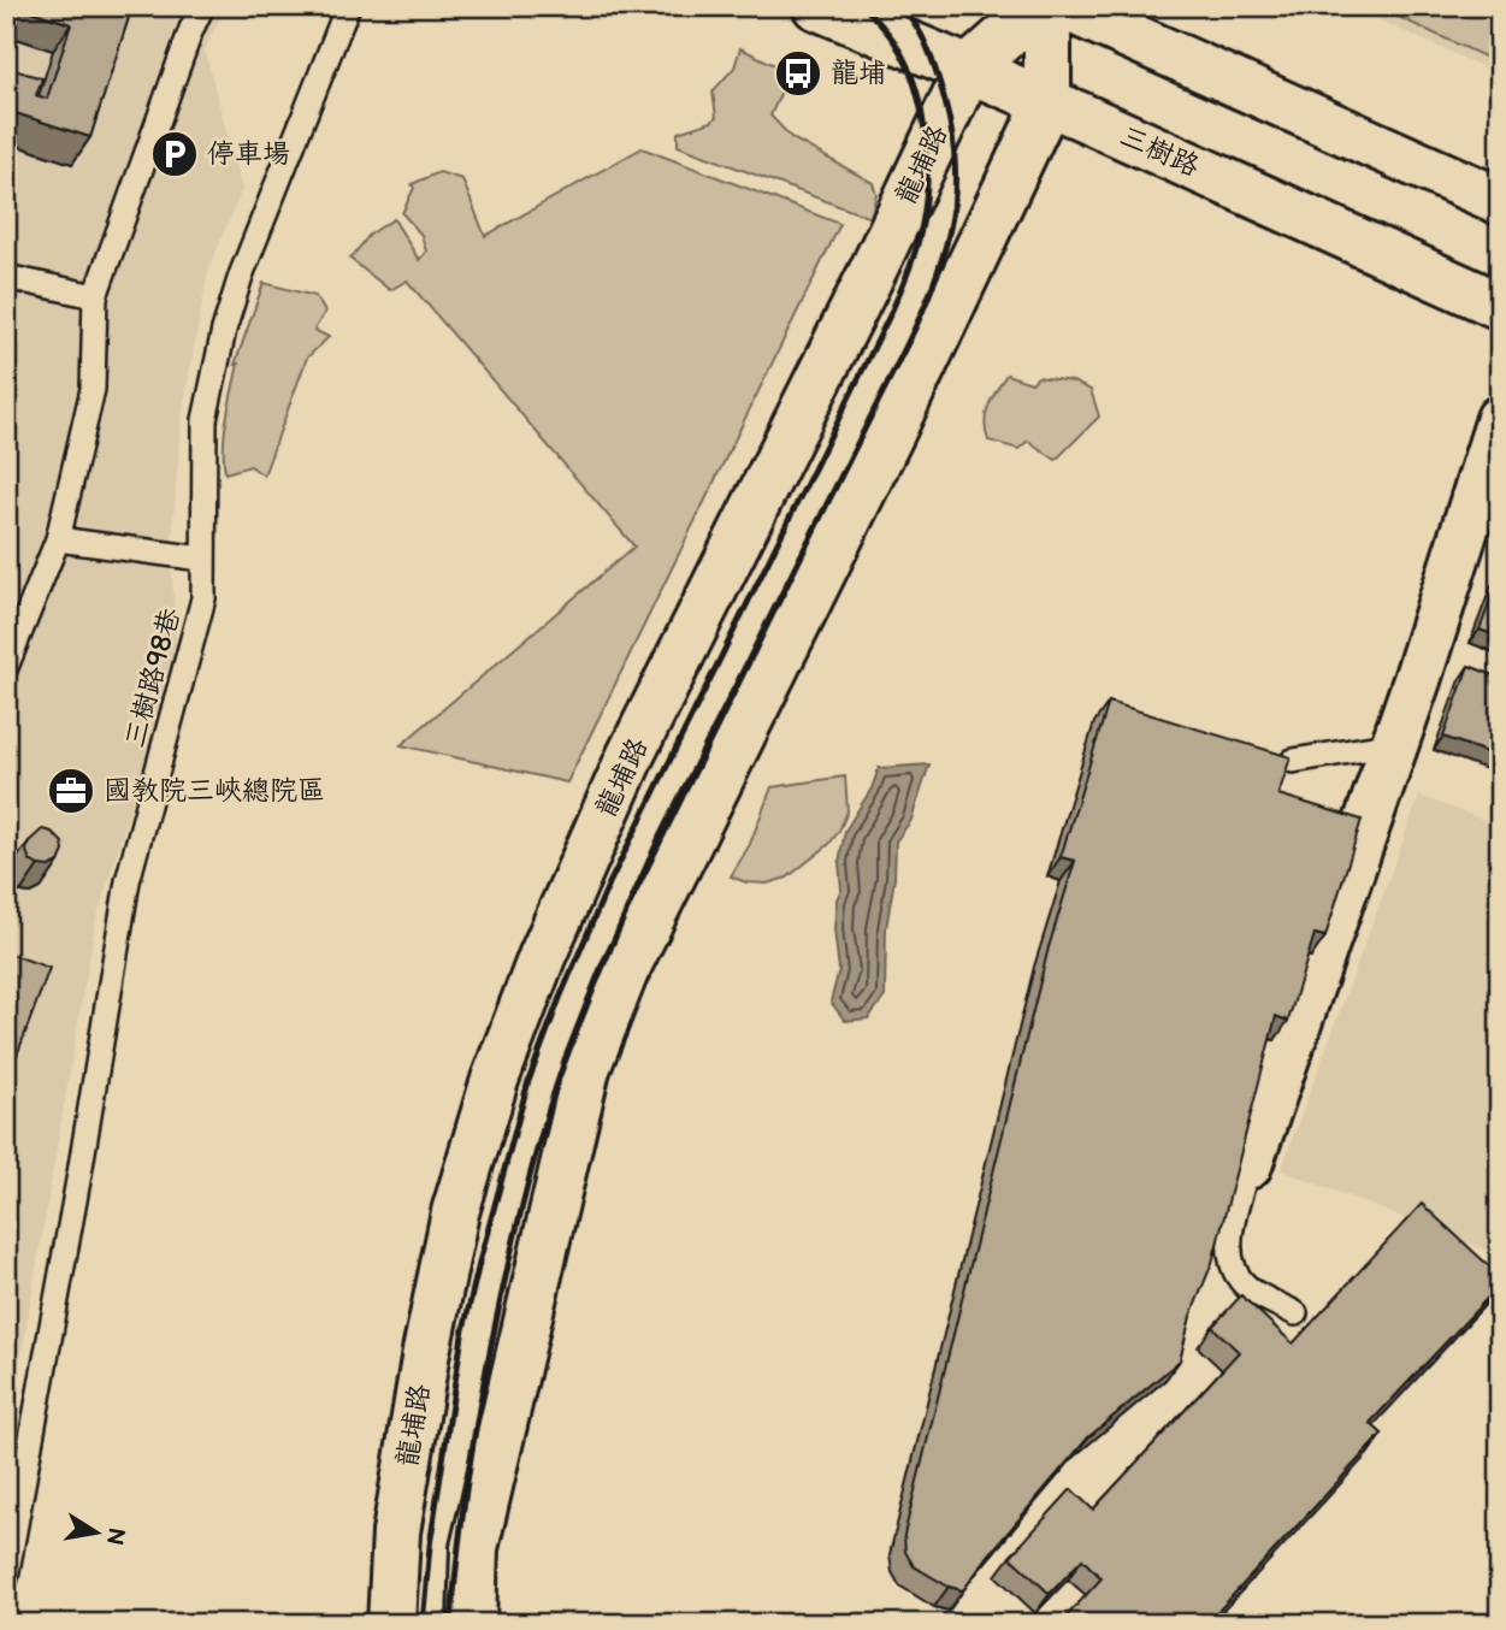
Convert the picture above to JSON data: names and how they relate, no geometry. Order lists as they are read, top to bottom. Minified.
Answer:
{"streets":{"street":["三樹路","龍埔路"],"lane":["三樹路98巷"]},"crossings":[["三樹路","龍埔路"]],"places":{"bus stop":["龍埔"],"parking":["停車場"],"office":["國教院三峽總院區"]},"north":"right"}
